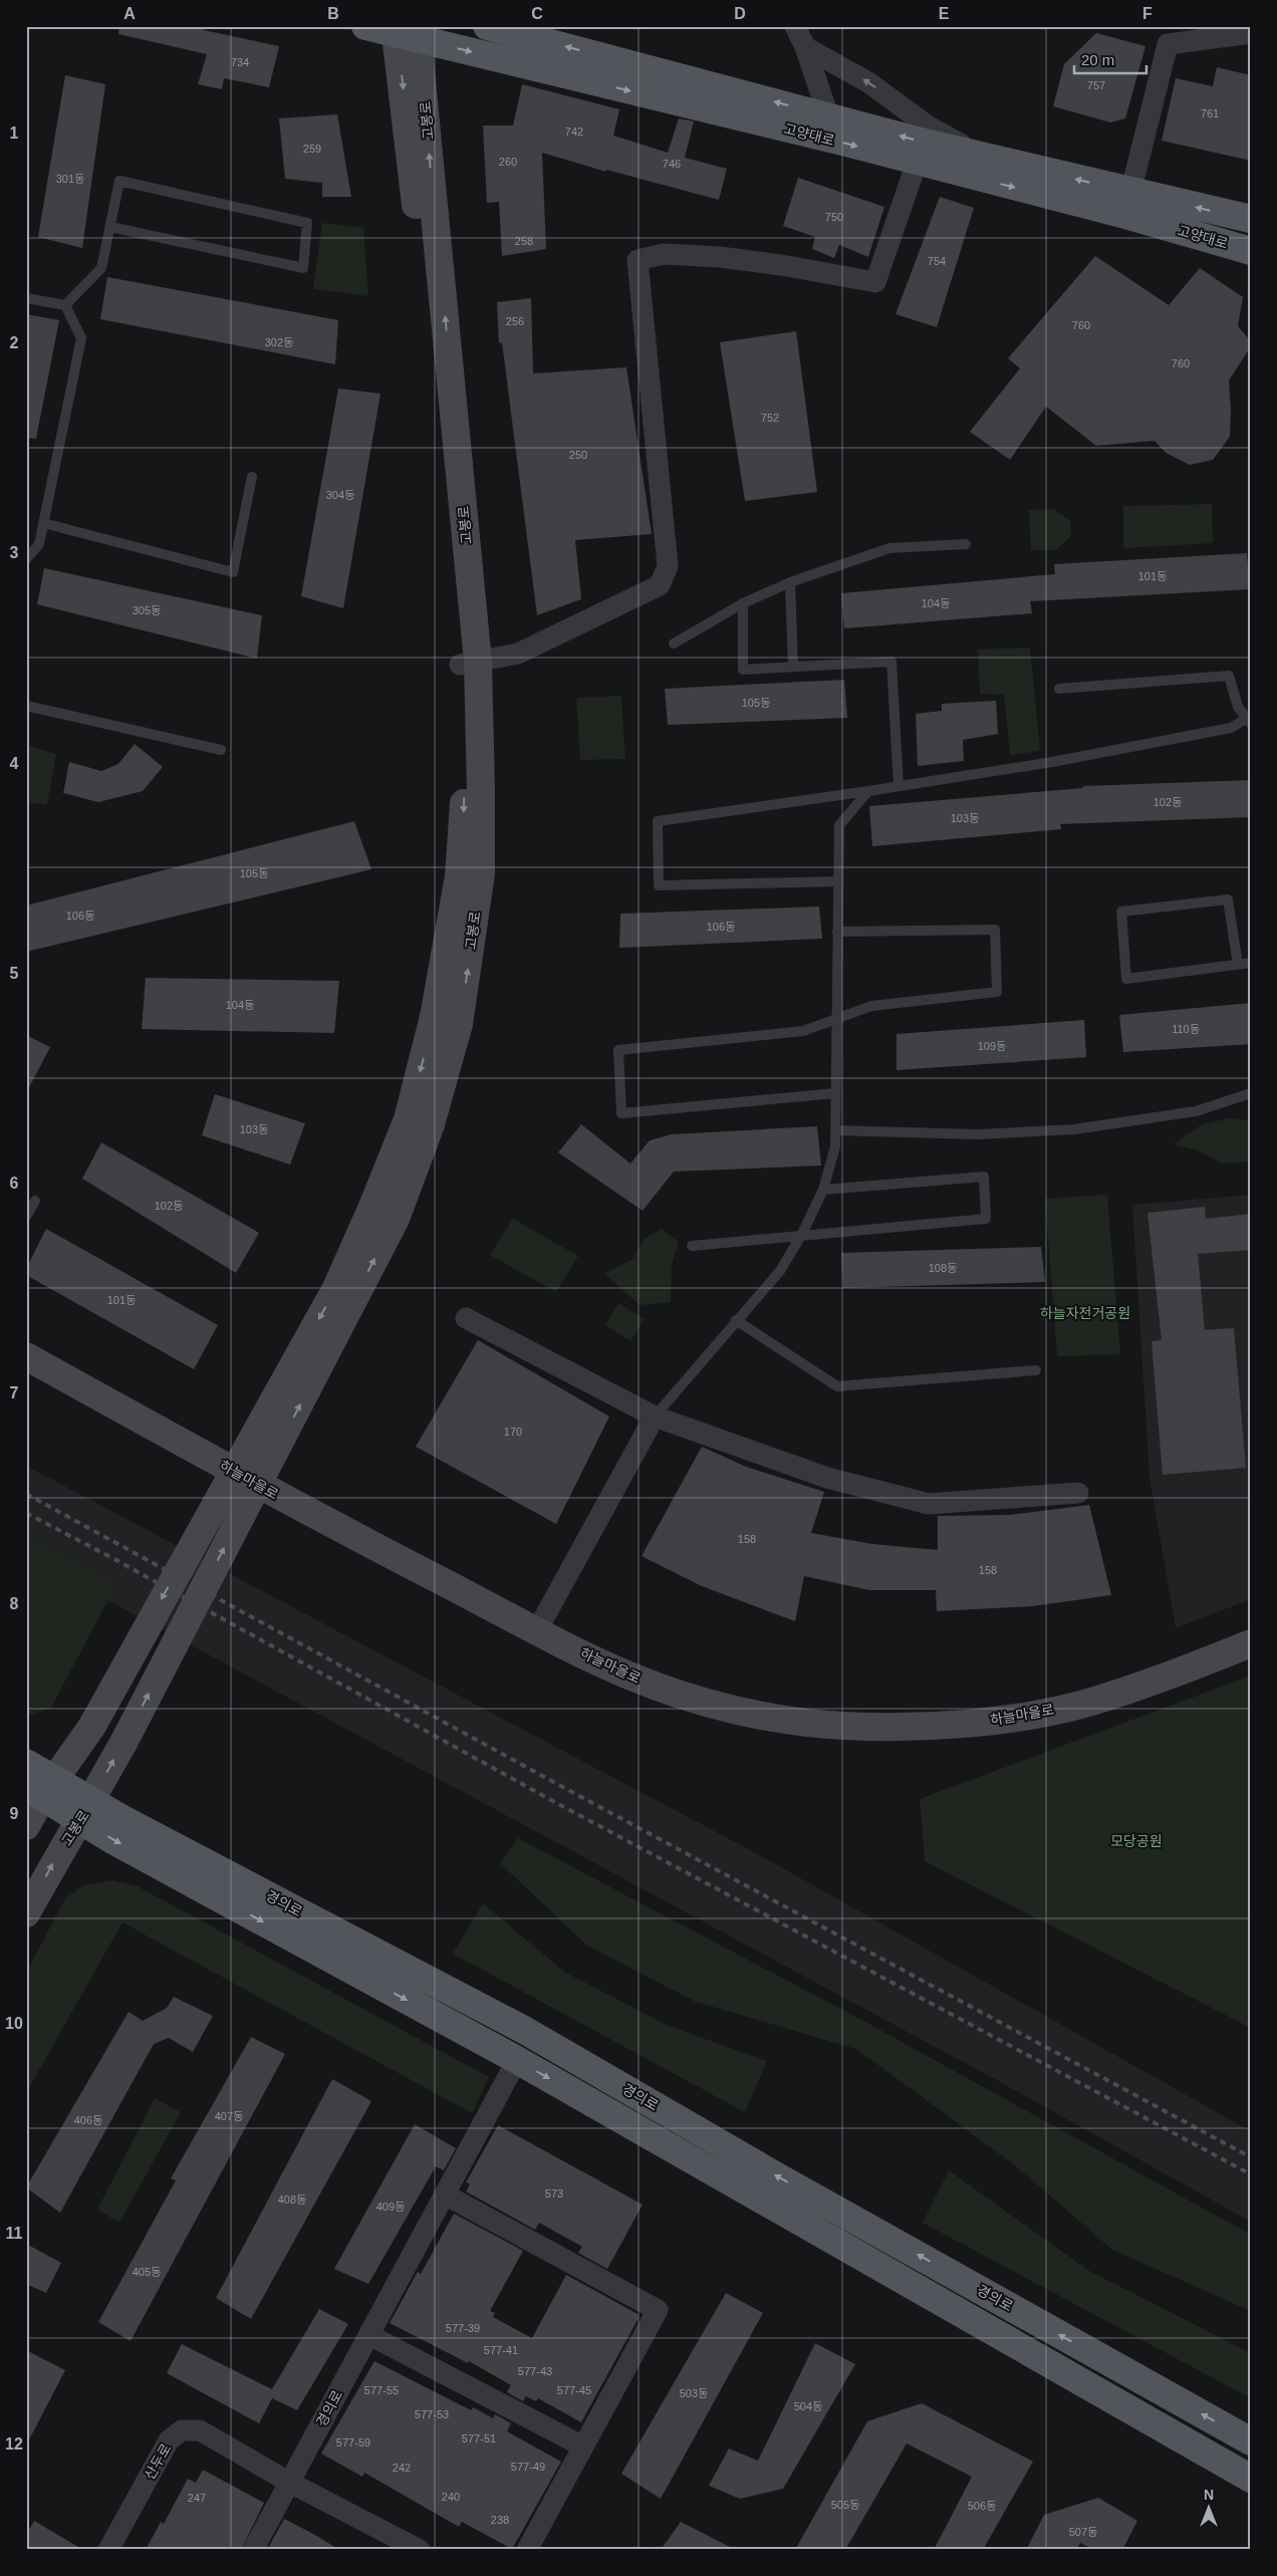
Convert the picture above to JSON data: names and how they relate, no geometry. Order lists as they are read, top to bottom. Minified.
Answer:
{"streets":{"main road":["고봉로","고양대로","하늘마을로","경의로"],"street":["산두로"]},"crossings":[["고봉로","고양대로"],["고봉로","경의로"],["경의로","산두로"]],"parks":["하늘자전거공원","모당공원"],"house_numbers":["734","757","761","742","259","260","746","301동","750","258","754","256","760","302동","760","752","250","304동","101동","104동","305동","105동","102동","103동","105동","106동","106동","104동","110동","109동","103동","102동","108동","101동","170","158","158","407동","406동","573","408동","409동","405동","577-39","577-41","577-43","577-55","577-45","503동","504동","577-53","577-51","577-59","577-49","242","240","247","505동","506동","238","507동"],"scale_bar":"20 m","north":"top","grid":{"columns":["A","B","C","D","E","F"],"rows":["1","2","3","4","5","6","7","8","9","10","11","12"]}}
